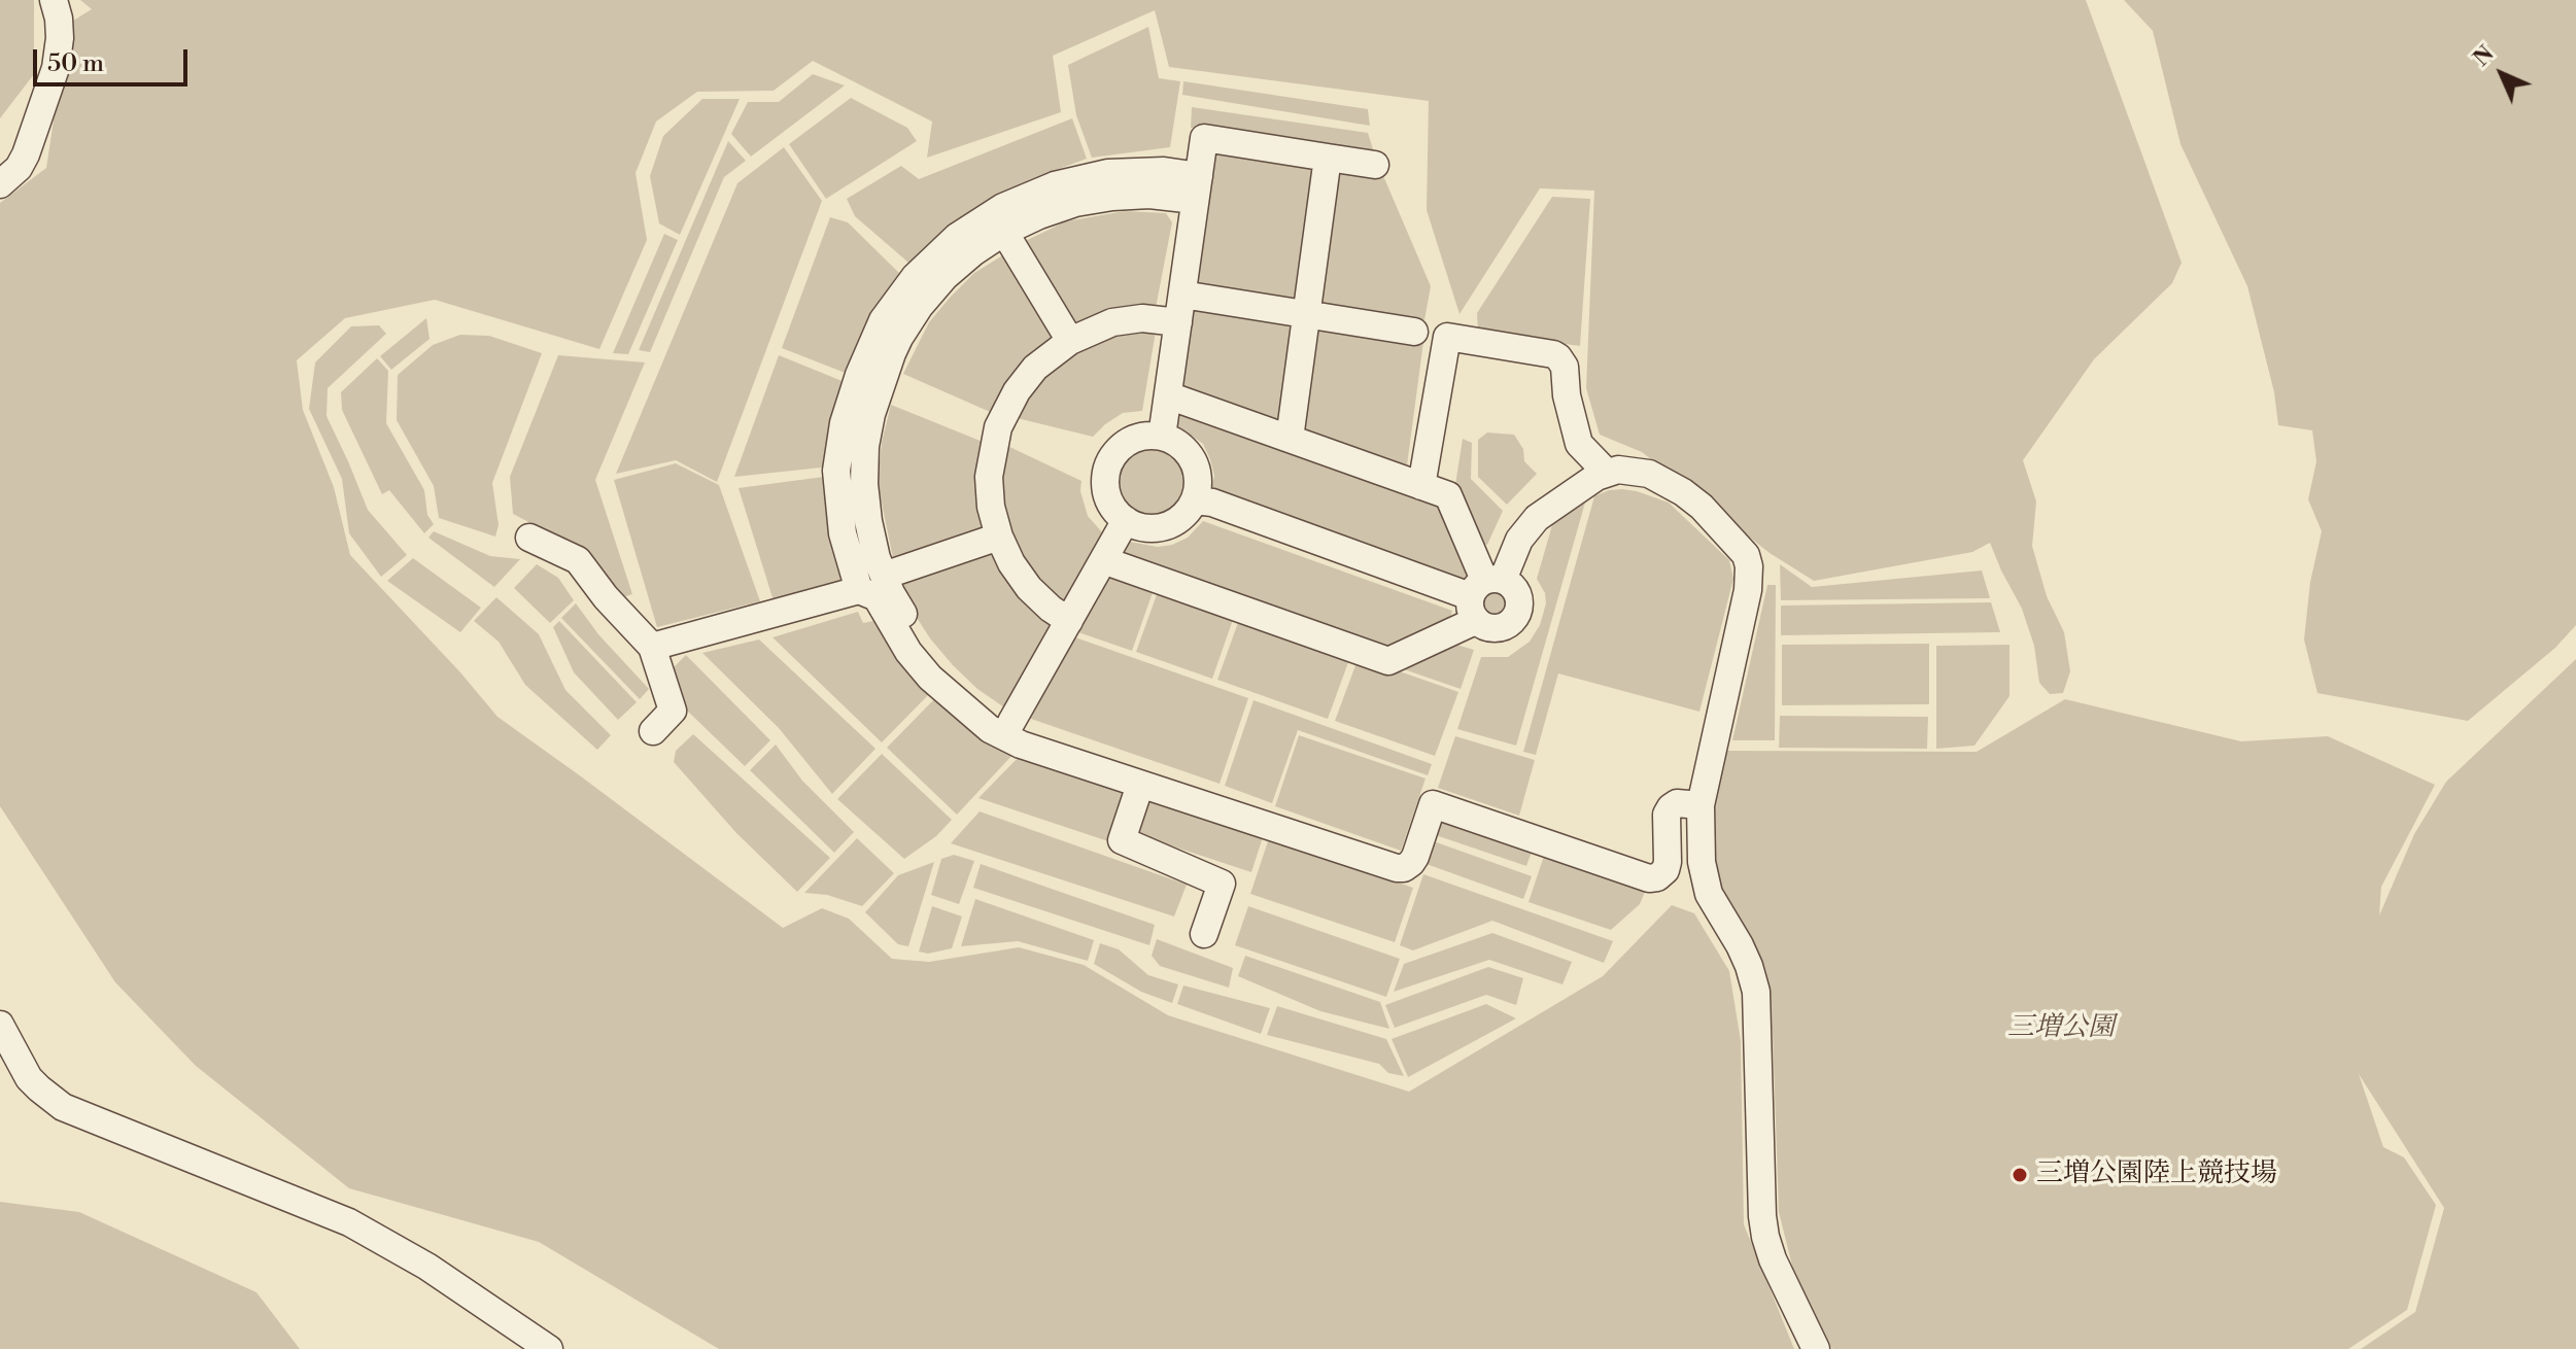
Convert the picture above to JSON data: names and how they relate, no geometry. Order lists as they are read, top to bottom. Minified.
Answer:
{"parks":["三増公園"],"places":["三増公園陸上競技場"],"scale_bar":"50 m","north":"top left"}
